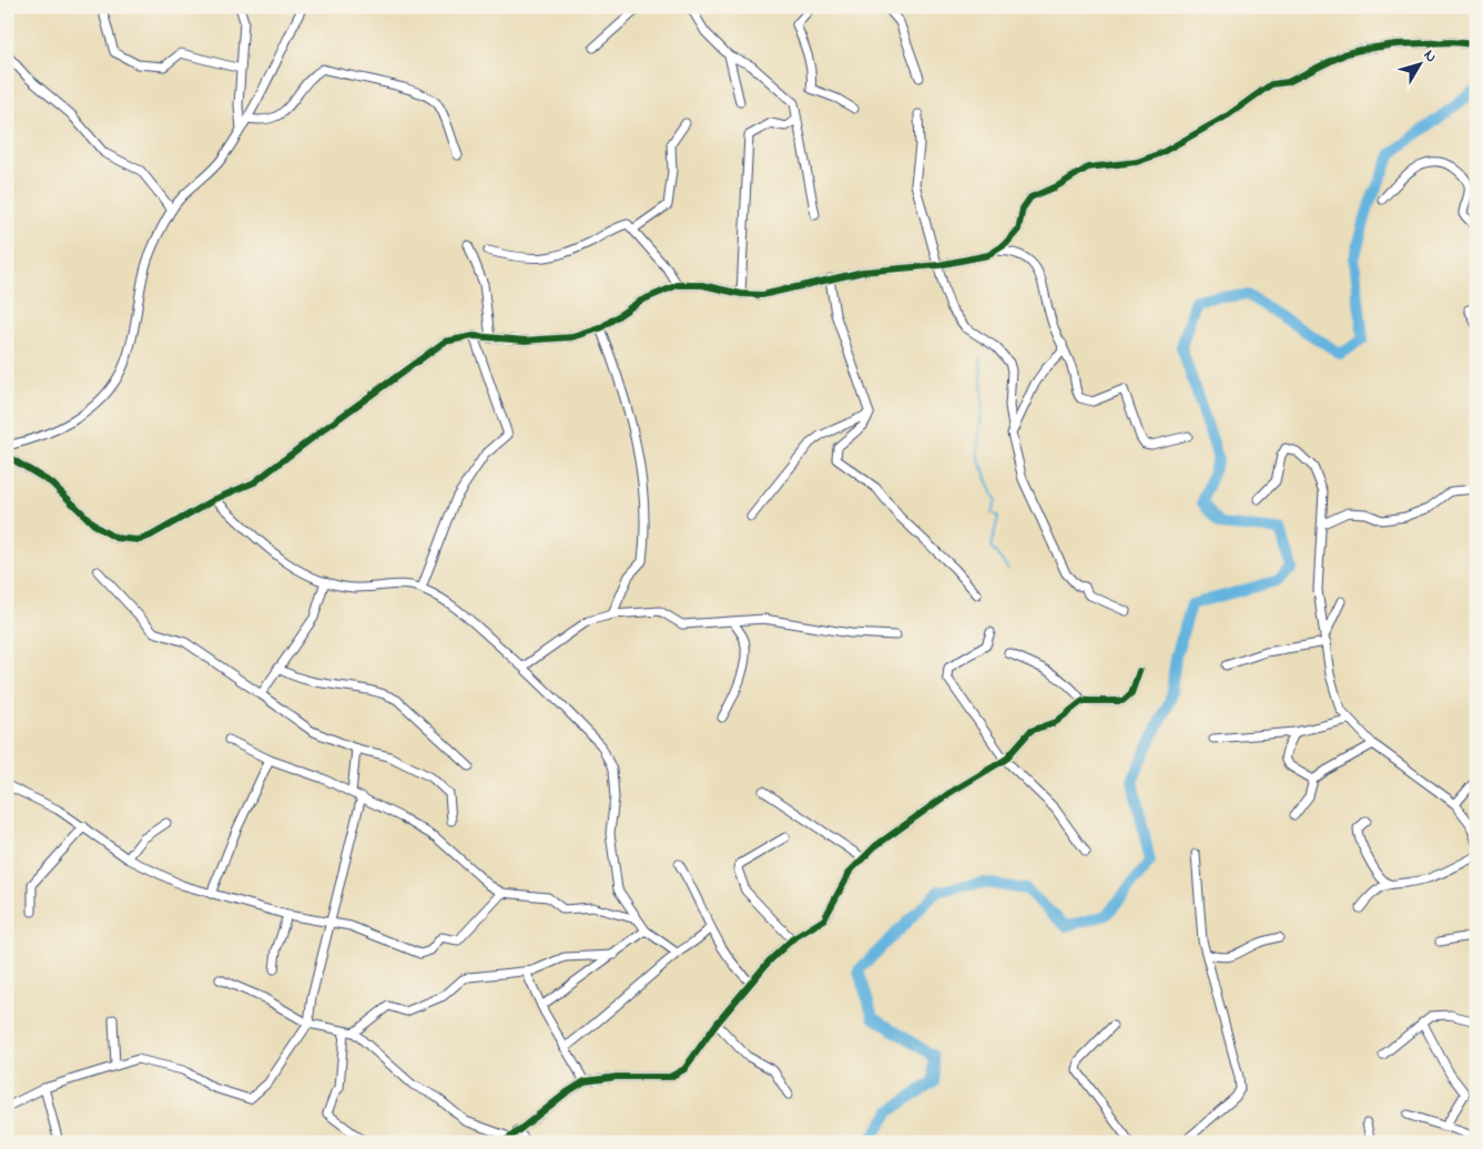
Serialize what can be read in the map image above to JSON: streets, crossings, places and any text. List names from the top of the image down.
{
  "north": "top right"
}
